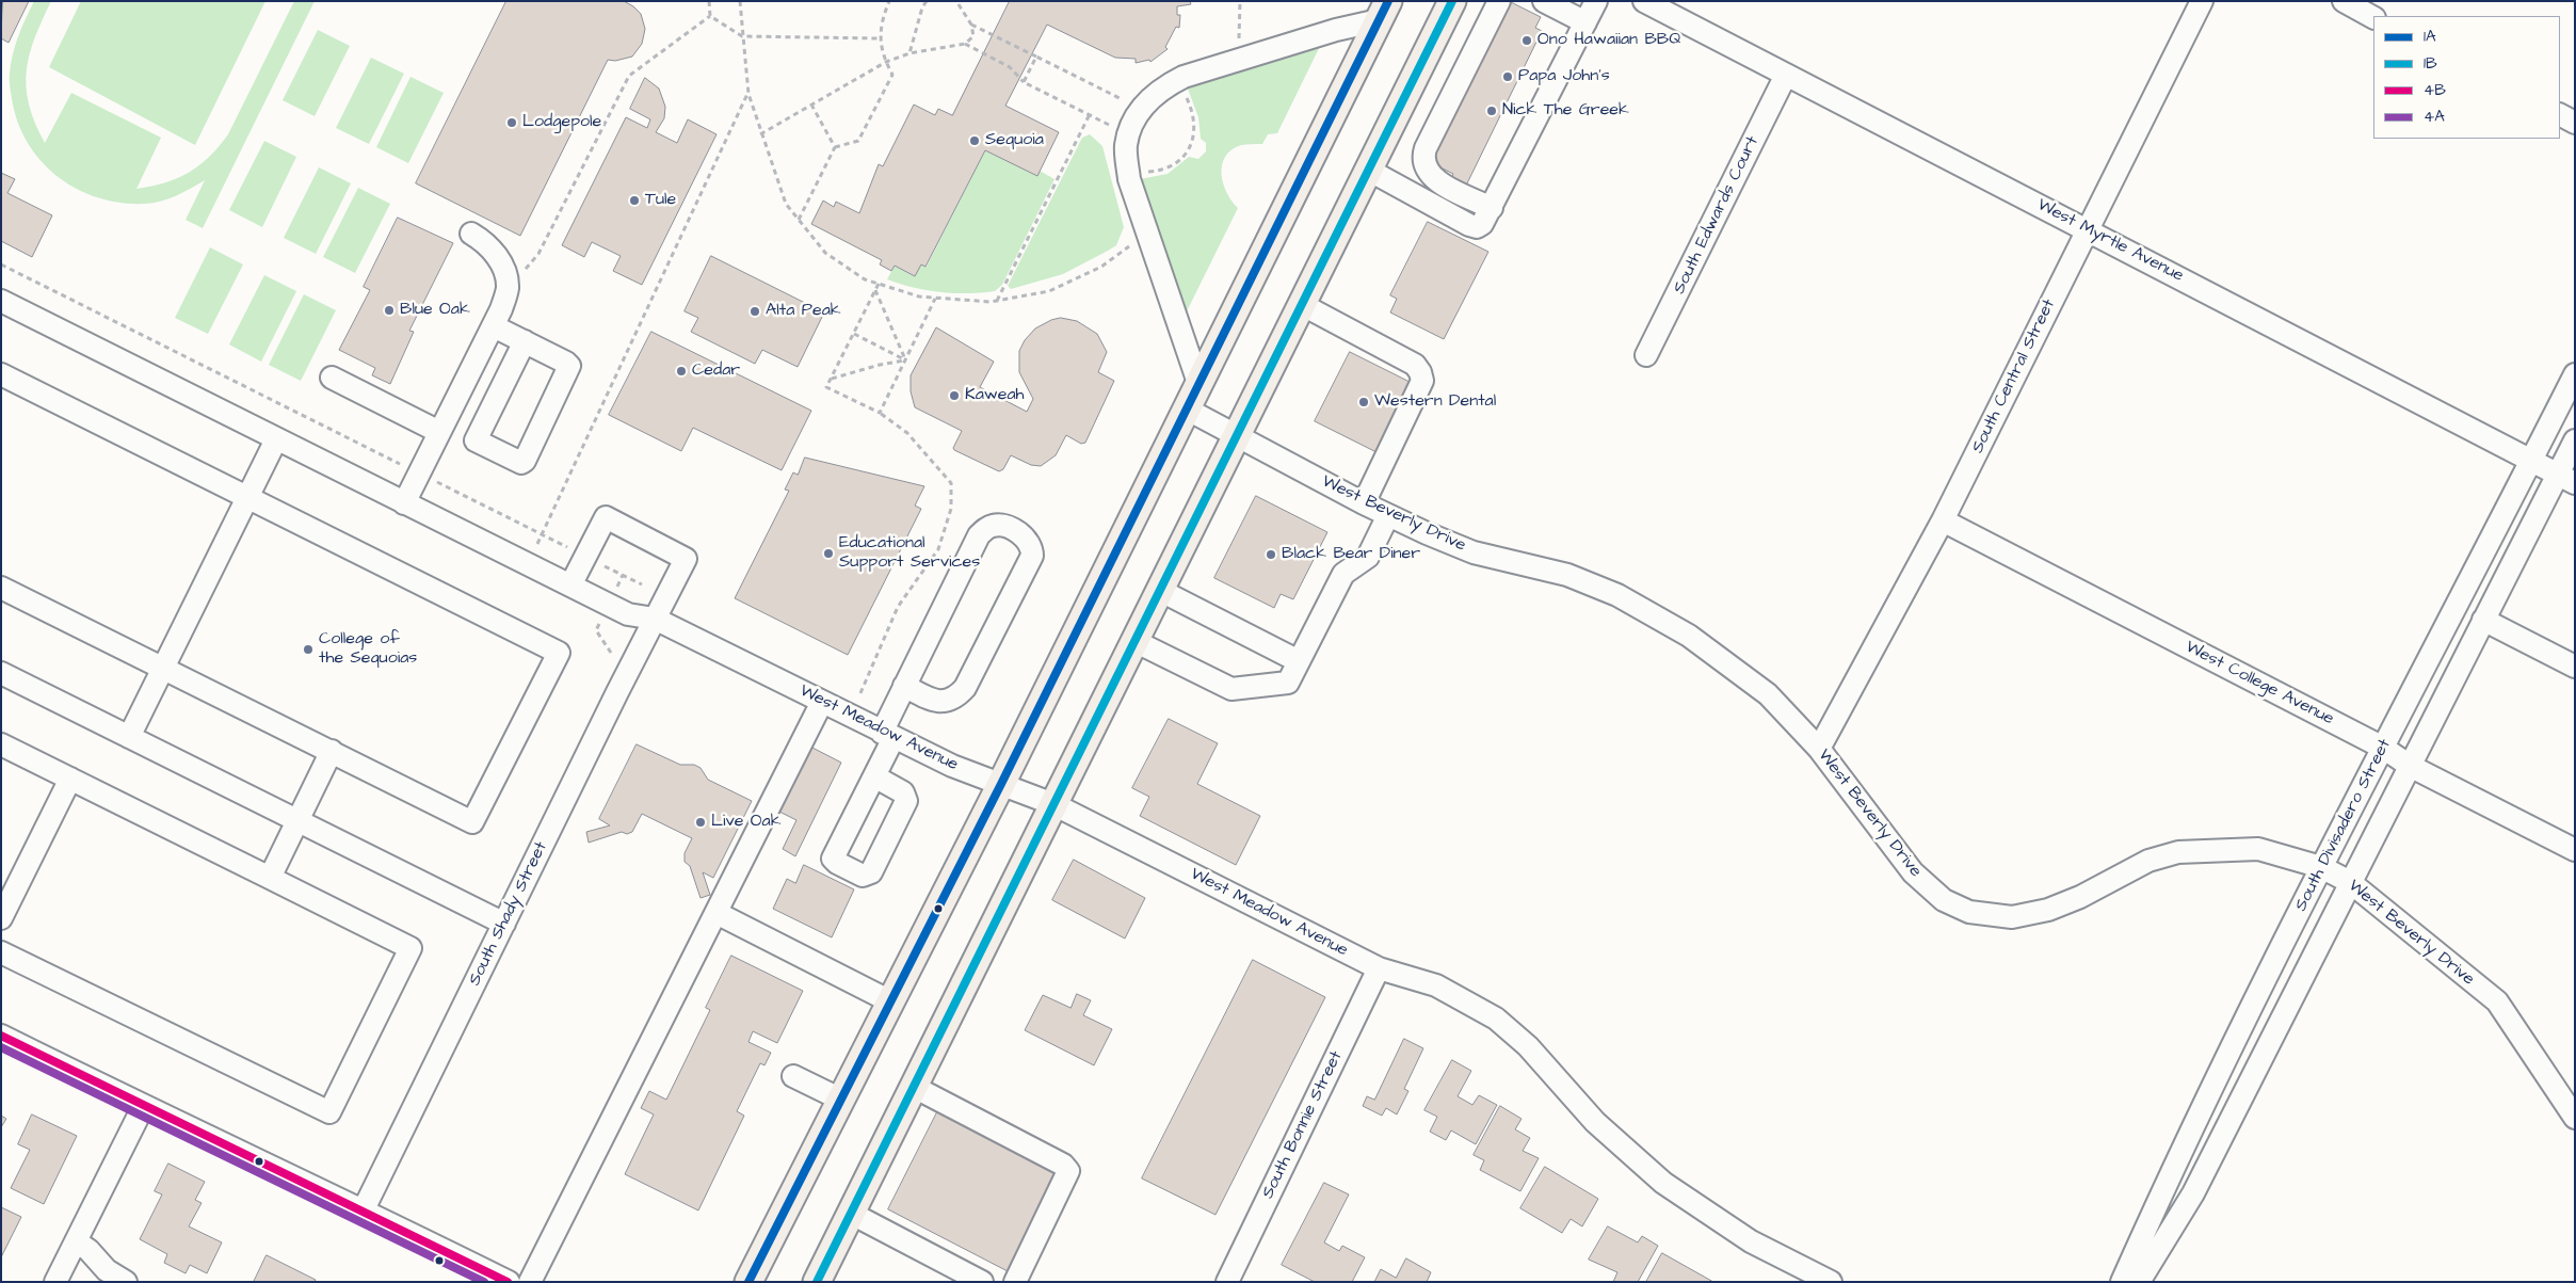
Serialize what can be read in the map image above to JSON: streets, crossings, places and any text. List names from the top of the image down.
{
  "streets": {
    "street": [
      "South Edwards Court",
      "West Myrtle Avenue",
      "South Central Street",
      "West Beverly Drive",
      "West College Avenue",
      "West Meadow Avenue",
      "South Divisadero Street",
      "South Shady Street",
      "South Bonnie Street"
    ]
  },
  "crossings": [
    ["South Edwards Court", "West Myrtle Avenue"],
    ["West Myrtle Avenue", "South Central Street"],
    ["West Myrtle Avenue", "South Divisadero Street"],
    ["South Central Street", "West Beverly Drive"],
    ["South Central Street", "West College Avenue"],
    ["West Beverly Drive", "South Divisadero Street"],
    ["West College Avenue", "South Divisadero Street"],
    ["West Meadow Avenue", "South Shady Street"],
    ["West Meadow Avenue", "South Bonnie Street"]
  ],
  "places": [
    "Ono Hawaiian BBQ",
    "Papa John's",
    "Nick The Greek",
    "Lodgepole",
    "Sequoia",
    "Tule",
    "Blue Oak",
    "Alta Peak",
    "Cedar",
    "Kaweah",
    "Western Dental",
    "Educational Support Services",
    "Black Bear Diner",
    "College of the Sequoias",
    "Live Oak"
  ],
  "lines": [
    "transit line 1A",
    "transit line 1B",
    "transit line 4B",
    "transit line 4A"
  ],
  "legend": [
    "1A",
    "1B",
    "4B",
    "4A"
  ]
}
